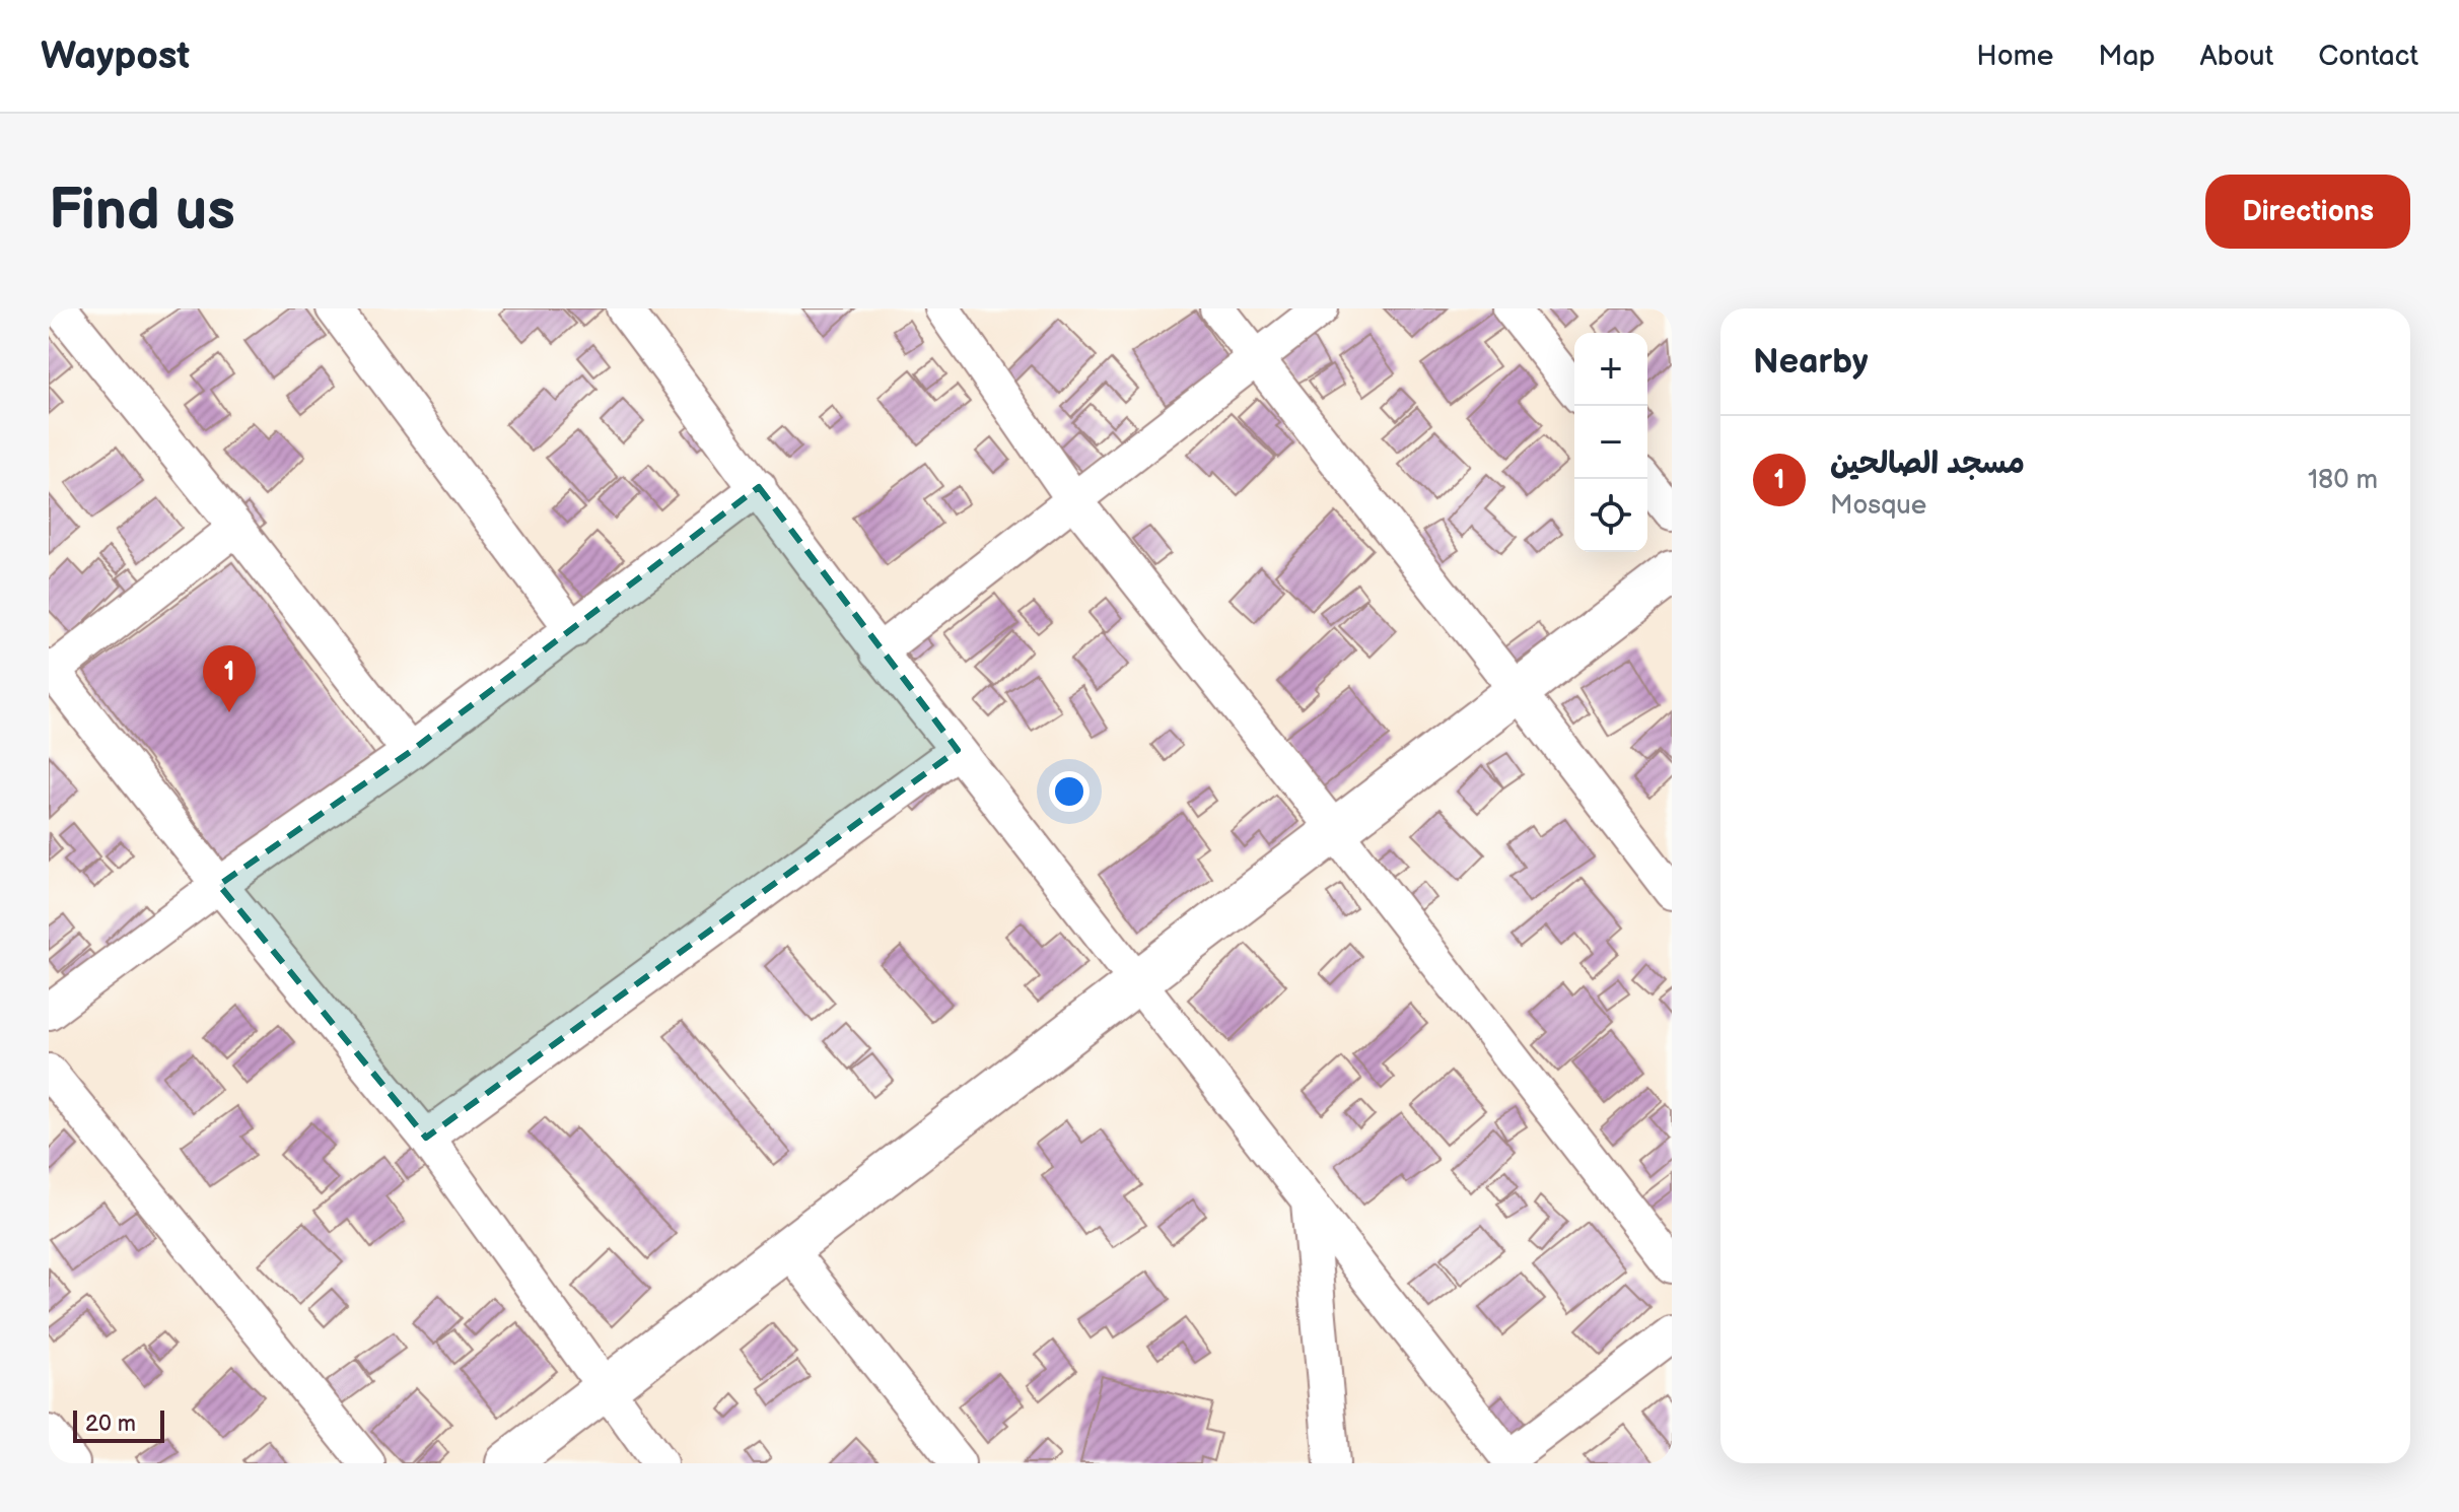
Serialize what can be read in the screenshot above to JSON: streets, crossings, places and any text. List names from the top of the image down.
{
  "scale_bar": "20 m",
  "page": {
    "header": "Waypost",
    "nav": [
      "Home",
      "Map",
      "About",
      "Contact"
    ],
    "buttons": "Directions",
    "title": "Find us",
    "heading": "Nearby",
    "map_buttons": ["+", "−"],
    "list": [
      {
        "mark": "1",
        "name": "مسجد الصالحين",
        "note": "Mosque",
        "value": "180 m"
      }
    ],
    "pins": "1",
    "scale": "20 m"
  }
}
